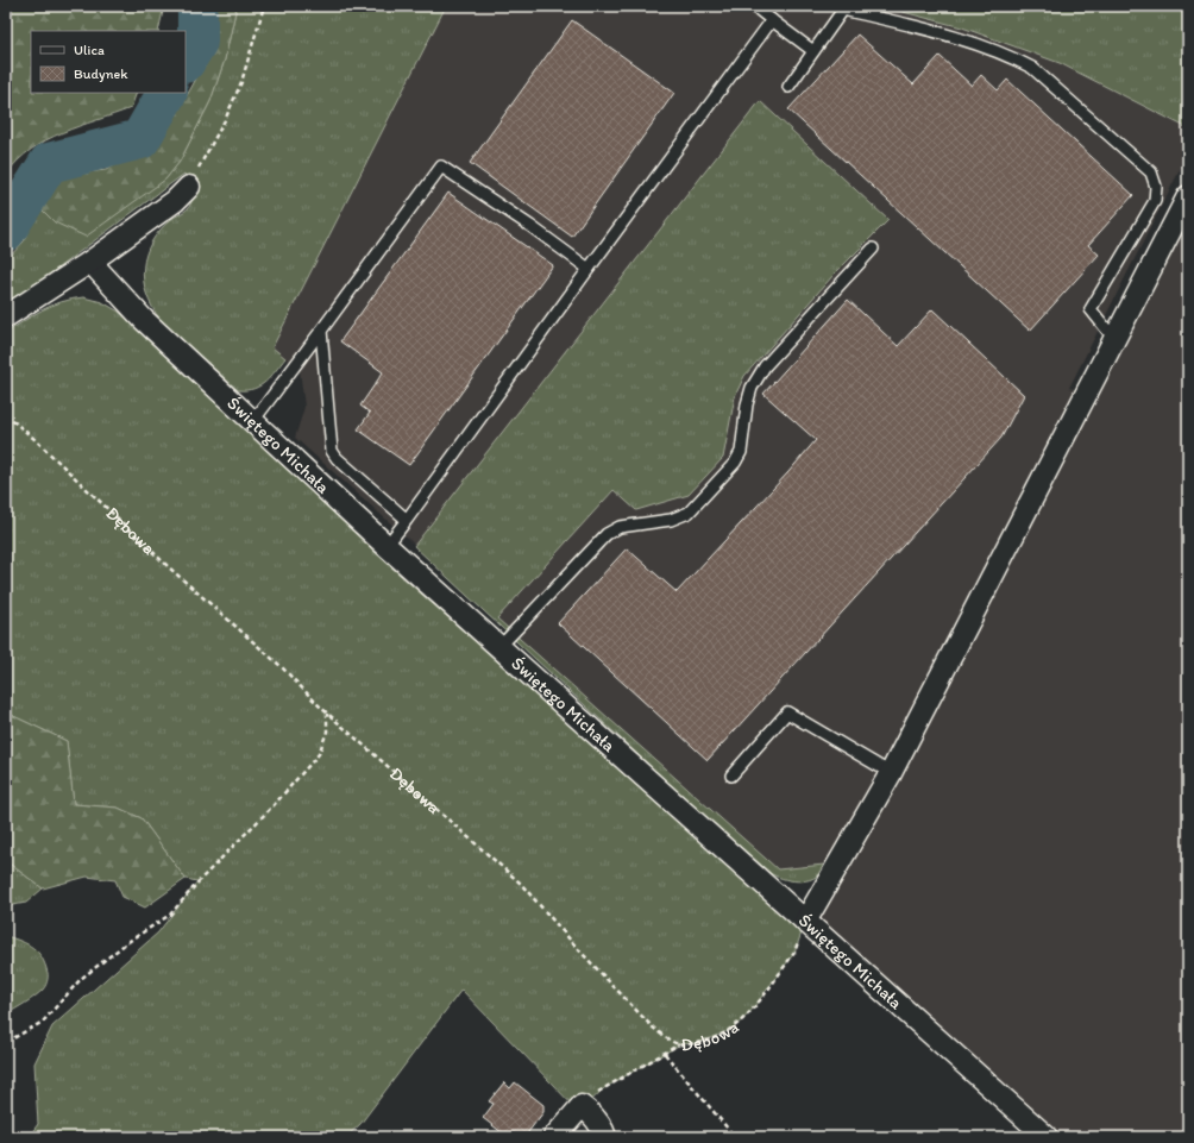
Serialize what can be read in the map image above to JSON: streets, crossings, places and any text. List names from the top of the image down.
{
  "streets": {
    "street": ["Świętego Michała"],
    "path": ["Dębowa"]
  },
  "crossings": [
    ["Świętego Michała", "Dębowa"]
  ],
  "legend": ["Ulica", "Budynek"]
}
